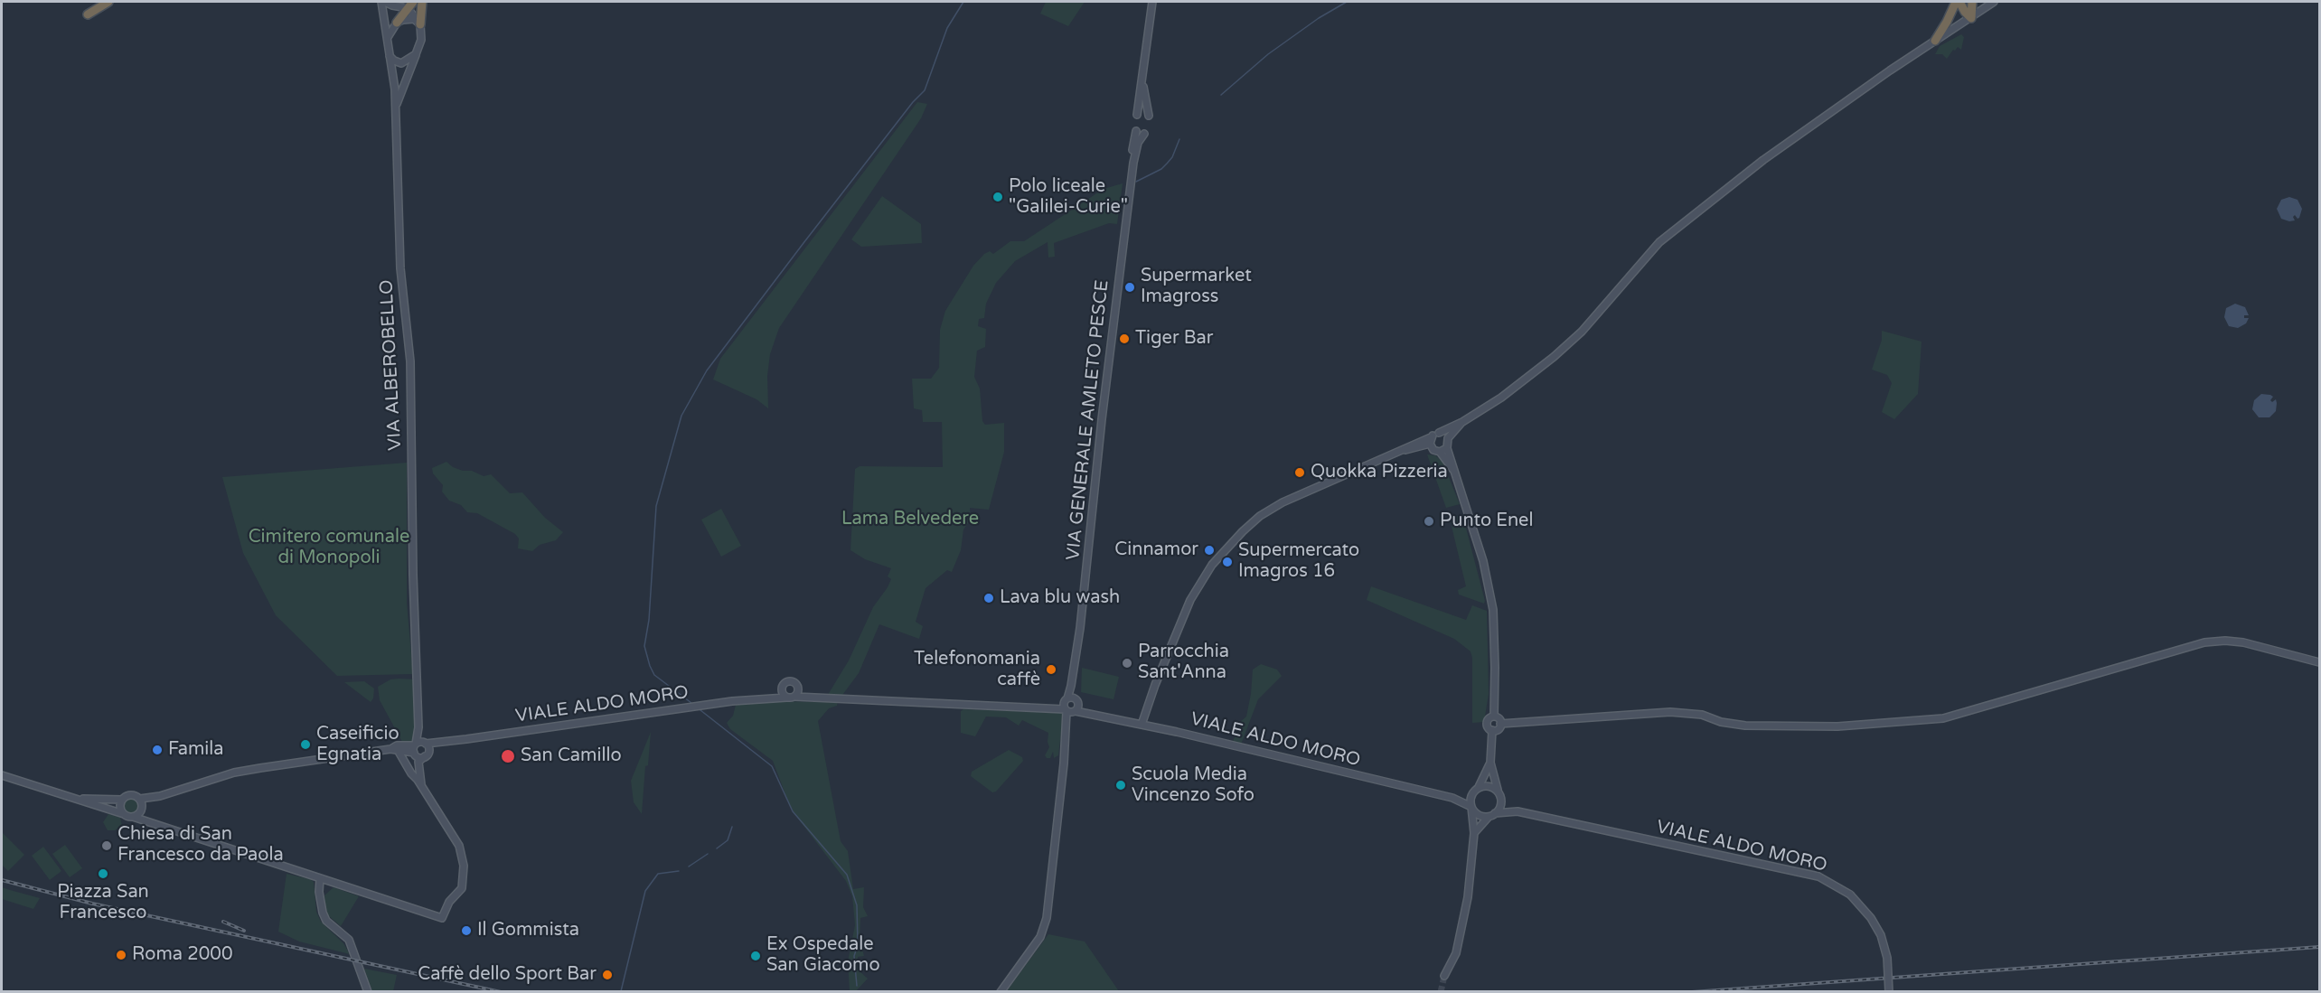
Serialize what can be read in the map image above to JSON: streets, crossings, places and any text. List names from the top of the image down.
{
  "streets": {
    "street": ["VIA ALBEROBELLO", "VIA GENERALE AMLETO PESCE", "VIALE ALDO MORO"]
  },
  "crossings": [
    ["VIA ALBEROBELLO", "VIALE ALDO MORO"],
    ["VIA GENERALE AMLETO PESCE", "VIALE ALDO MORO"]
  ],
  "parks": ["Lama Belvedere", "Cimitero comunale di Monopoli"],
  "places": [
    "Polo liceale \"Galilei-Curie\"",
    "Supermarket Imagross",
    "Tiger Bar",
    "Quokka Pizzeria",
    "Punto Enel",
    "Cinnamor",
    "Supermercato Imagros 16",
    "Lava blu wash",
    "Parrocchia Sant'Anna",
    "Telefonomania caffè",
    "Caseificio Egnatia",
    "Famila",
    "San Camillo",
    "Scuola Media Vincenzo Sofo",
    "Chiesa di San Francesco da Paola",
    "Piazza San Francesco",
    "Il Gommista",
    "Roma 2000",
    "Ex Ospedale San Giacomo",
    "Caffè dello Sport Bar"
  ]
}
